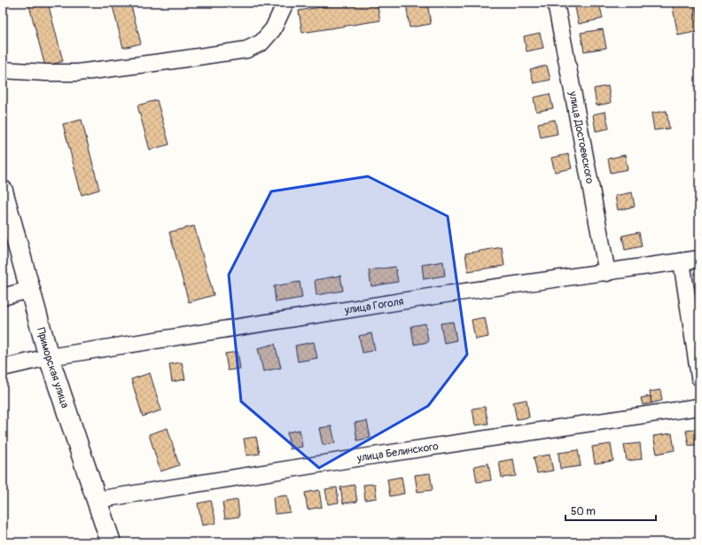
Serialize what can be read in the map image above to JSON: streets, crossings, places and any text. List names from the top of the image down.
{
  "streets": {
    "main road": ["Приморская улица"],
    "lane": ["улица Достоевского", "улица Гоголя", "улица Белинского"]
  },
  "crossings": [
    ["улица Достоевского", "улица Гоголя"],
    ["улица Гоголя", "Приморская улица"],
    ["Приморская улица", "улица Белинского"]
  ],
  "scale_bar": "50 m"
}
